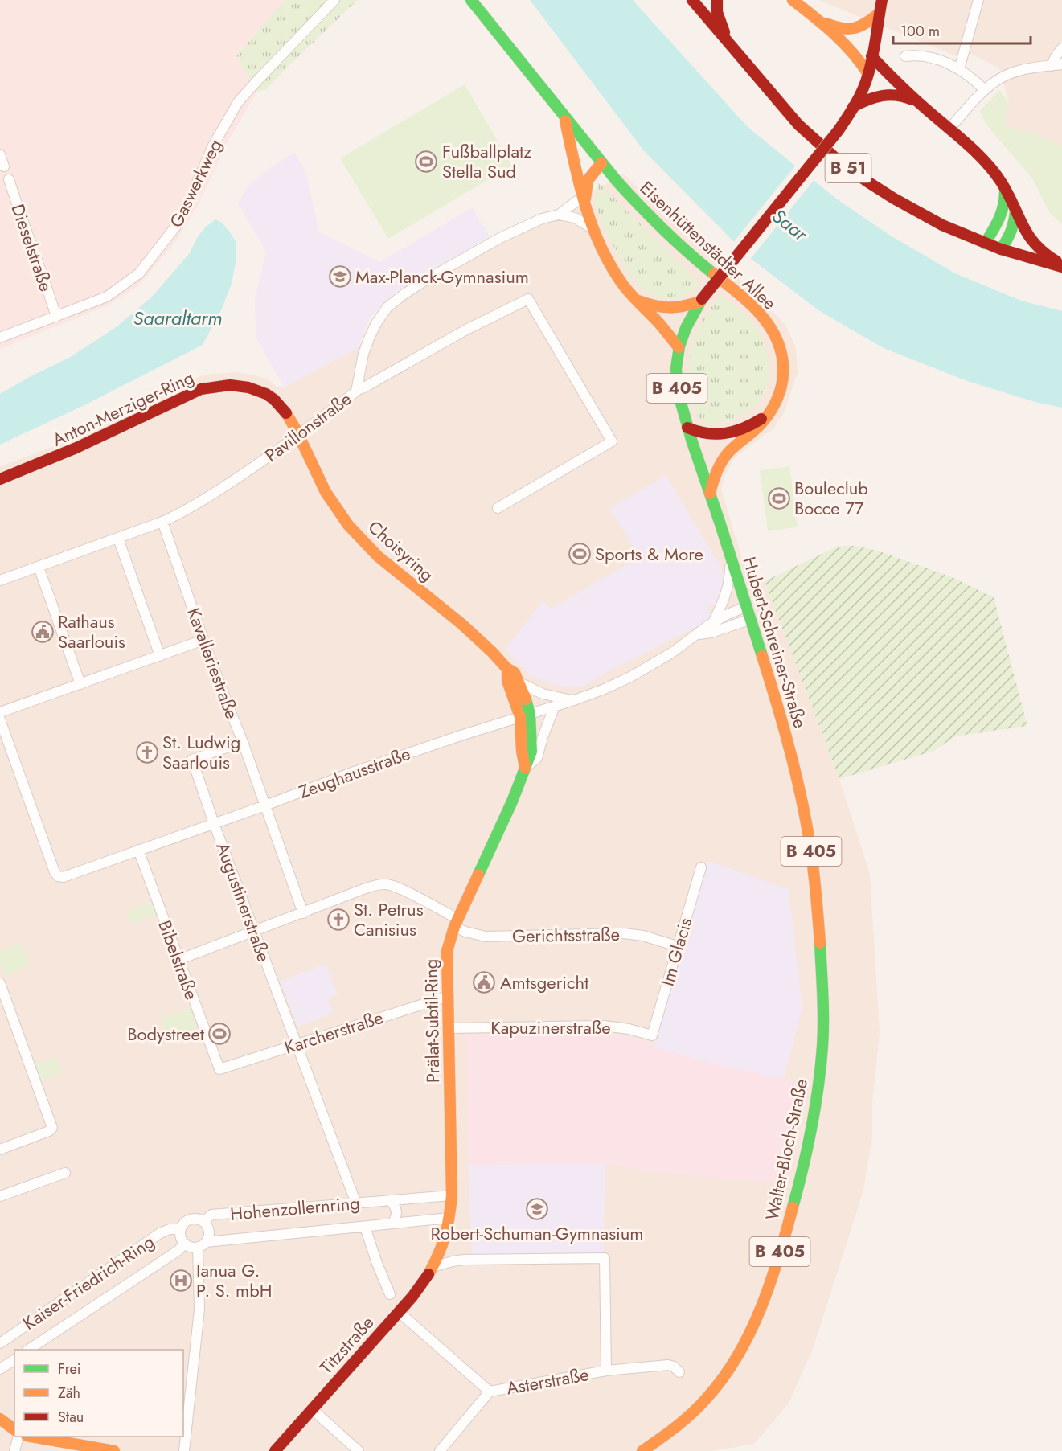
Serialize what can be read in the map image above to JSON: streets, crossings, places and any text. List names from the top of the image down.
{
  "streets": {
    "street": [
      "B 51",
      "Gaswerkweg",
      "Eisenhüttenstädter Allee",
      "Dieselstraße",
      "B 405",
      "Anton-Merziger-Ring",
      "Pavillonstraße",
      "Choisyring",
      "Hubert-Schreiner-Straße",
      "Kavalleriestraße",
      "Zeughausstraße",
      "Augustinerstraße",
      "Gerichtsstraße",
      "Im Glacis",
      "Bibelstraße",
      "Prälat-Subtil-Ring",
      "Kapuzinerstraße",
      "Karcherstraße",
      "Walter-Bloch-Straße",
      "Hohenzollernring",
      "Kaiser-Friedrich-Ring",
      "Titzstraße",
      "Asterstraße"
    ]
  },
  "crossings": [
    ["B 51", "B 405"],
    ["Gaswerkweg", "Dieselstraße"],
    ["Eisenhüttenstädter Allee", "Pavillonstraße"],
    ["Eisenhüttenstädter Allee", "Hubert-Schreiner-Straße"],
    ["B 405", "Hubert-Schreiner-Straße"],
    ["Anton-Merziger-Ring", "Pavillonstraße"],
    ["Anton-Merziger-Ring", "Choisyring"],
    ["Pavillonstraße", "Choisyring"],
    ["Pavillonstraße", "Kavalleriestraße"],
    ["Choisyring", "Zeughausstraße"],
    ["Choisyring", "Prälat-Subtil-Ring"],
    ["Hubert-Schreiner-Straße", "Zeughausstraße"],
    ["Hubert-Schreiner-Straße", "Walter-Bloch-Straße"],
    ["Kavalleriestraße", "Zeughausstraße"],
    ["Kavalleriestraße", "Augustinerstraße"],
    ["Kavalleriestraße", "Gerichtsstraße"],
    ["Zeughausstraße", "Augustinerstraße"],
    ["Zeughausstraße", "Bibelstraße"],
    ["Zeughausstraße", "Prälat-Subtil-Ring"],
    ["Augustinerstraße", "Gerichtsstraße"],
    ["Augustinerstraße", "Karcherstraße"],
    ["Augustinerstraße", "Hohenzollernring"],
    ["Gerichtsstraße", "Im Glacis"],
    ["Gerichtsstraße", "Bibelstraße"],
    ["Gerichtsstraße", "Prälat-Subtil-Ring"],
    ["Im Glacis", "Kapuzinerstraße"],
    ["Bibelstraße", "Karcherstraße"],
    ["Prälat-Subtil-Ring", "Kapuzinerstraße"],
    ["Prälat-Subtil-Ring", "Karcherstraße"],
    ["Prälat-Subtil-Ring", "Hohenzollernring"],
    ["Prälat-Subtil-Ring", "Titzstraße"],
    ["Hohenzollernring", "Kaiser-Friedrich-Ring"]
  ],
  "water": ["Saar", "Saaraltarm"],
  "places": {
    "sports": [
      "Fußballplatz Stella Sud",
      "Bouleclub Bocce 77",
      "Sports & More",
      "Bodystreet"
    ],
    "school or university": ["Max-Planck-Gymnasium", "Robert-Schuman-Gymnasium"],
    "public building": ["Rathaus Saarlouis", "Amtsgericht"],
    "church": ["St. Ludwig Saarlouis", "St. Petrus Canisius"],
    "hospital": ["Ianua G. P. S. mbH"]
  },
  "legend": ["Frei", "Zäh", "Stau"],
  "scale_bar": "100 m"
}
